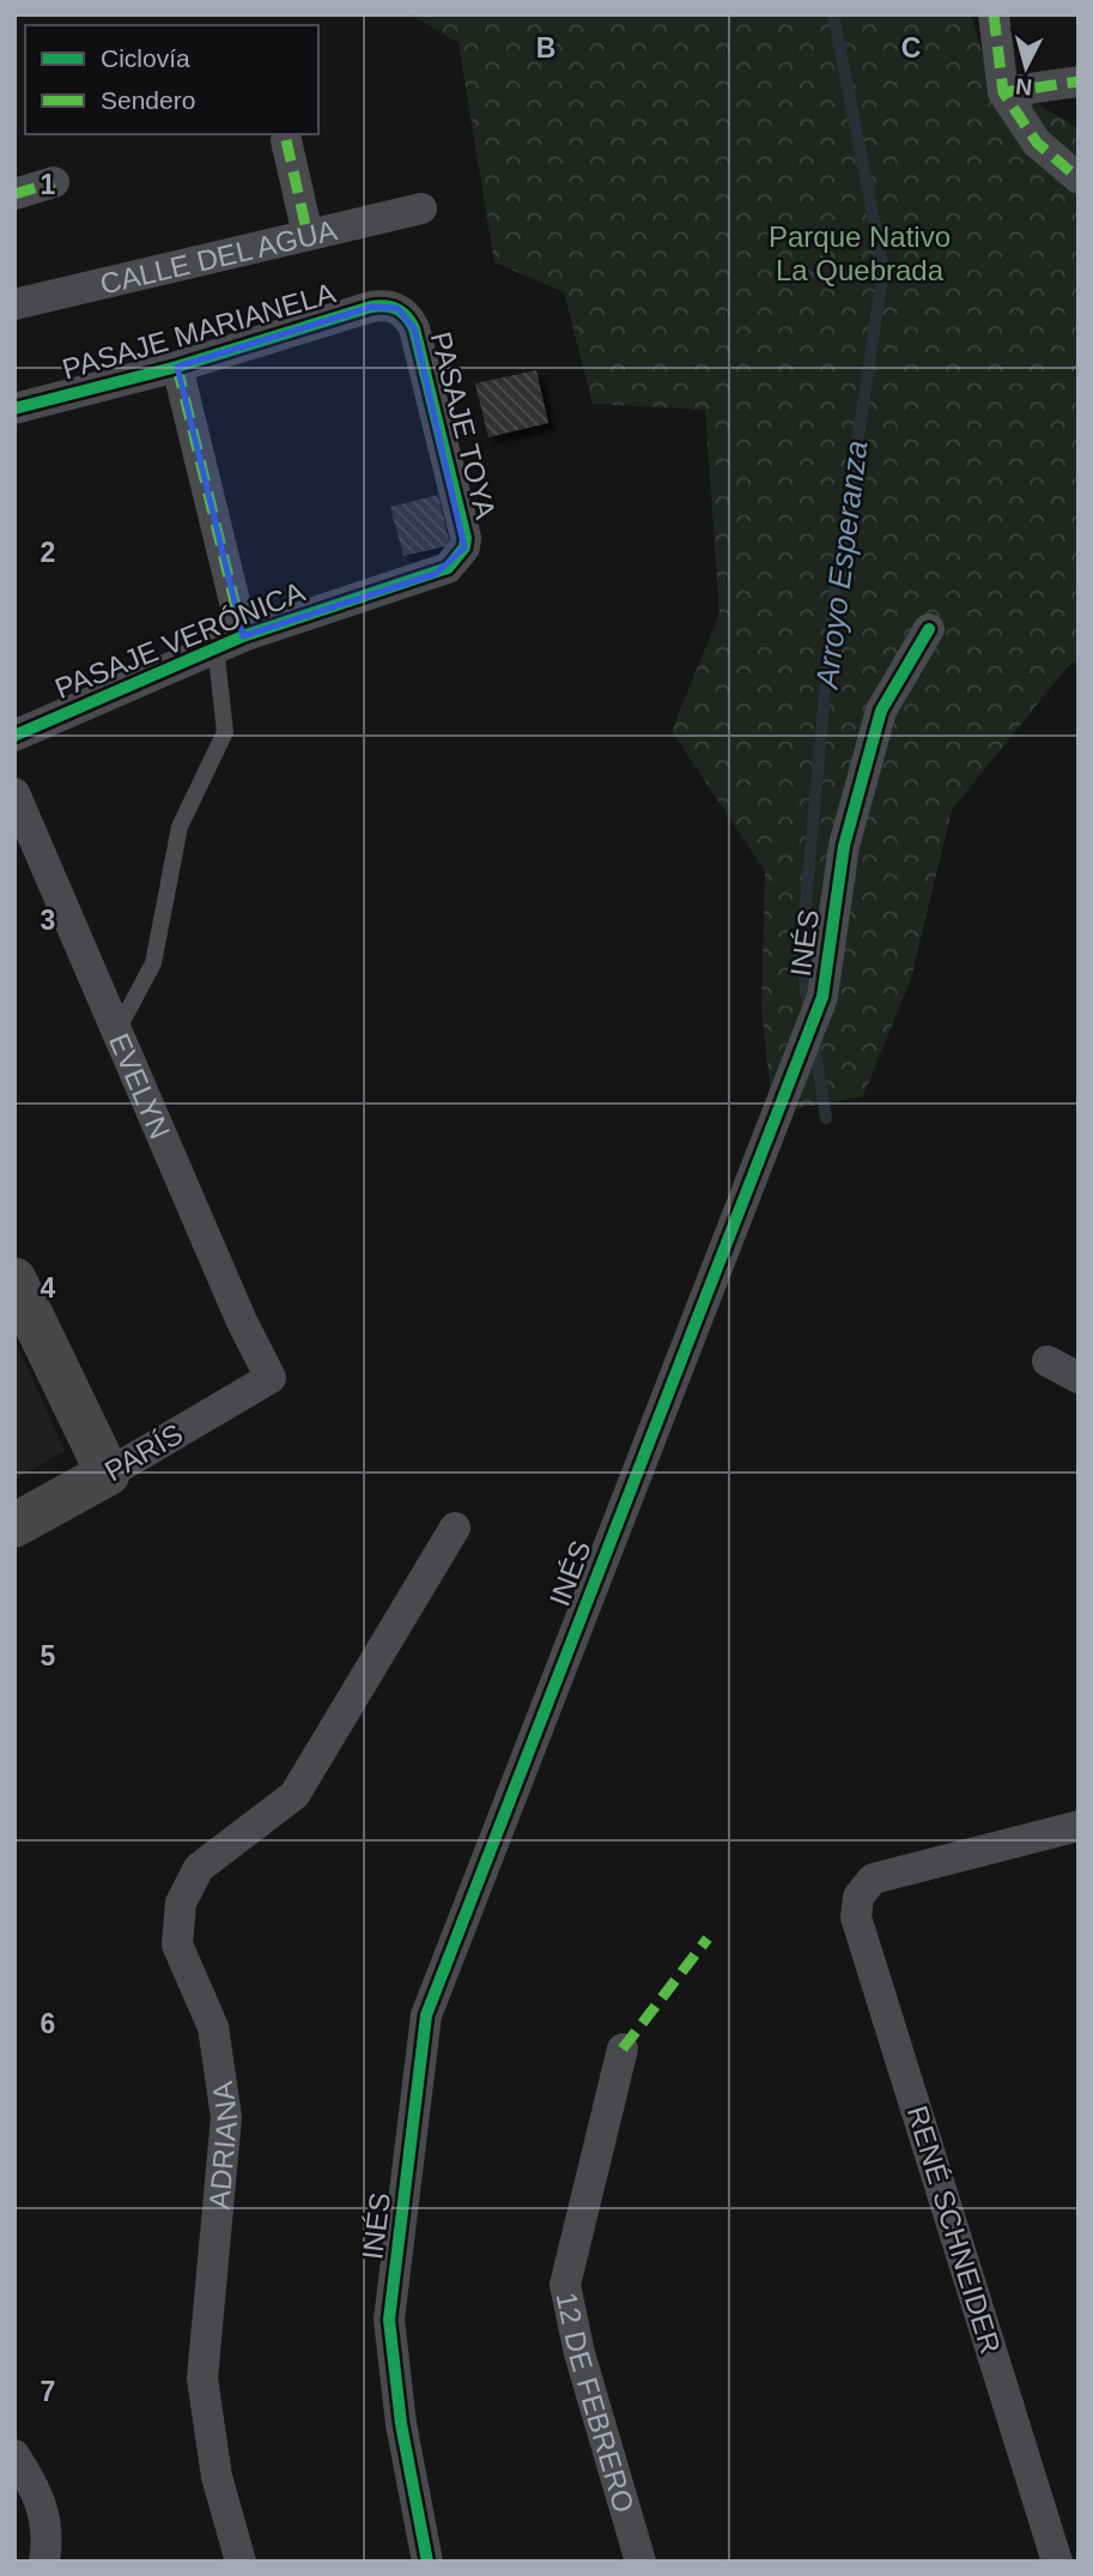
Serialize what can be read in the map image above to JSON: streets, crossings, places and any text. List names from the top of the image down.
{
  "streets": {
    "street": [
      "CALLE DEL AGUA",
      "PASAJE MARIANELA",
      "PASAJE TOYA",
      "PASAJE VERÓNICA",
      "INÉS",
      "EVELYN",
      "PARÍS",
      "ADRIANA",
      "RENÉ SCHNEIDER",
      "12 DE FEBRERO"
    ]
  },
  "crossings": [
    ["PASAJE MARIANELA", "PASAJE TOYA"],
    ["PASAJE TOYA", "PASAJE VERÓNICA"],
    ["EVELYN", "PARÍS"]
  ],
  "water": ["Arroyo Esperanza"],
  "parks": ["Parque Nativo La Quebrada"],
  "legend": ["Ciclovía", "Sendero"],
  "north": "bottom",
  "grid": {
    "columns": ["B", "C"],
    "rows": [
      "1",
      "2",
      "3",
      "4",
      "5",
      "6",
      "7"
    ]
  }
}
